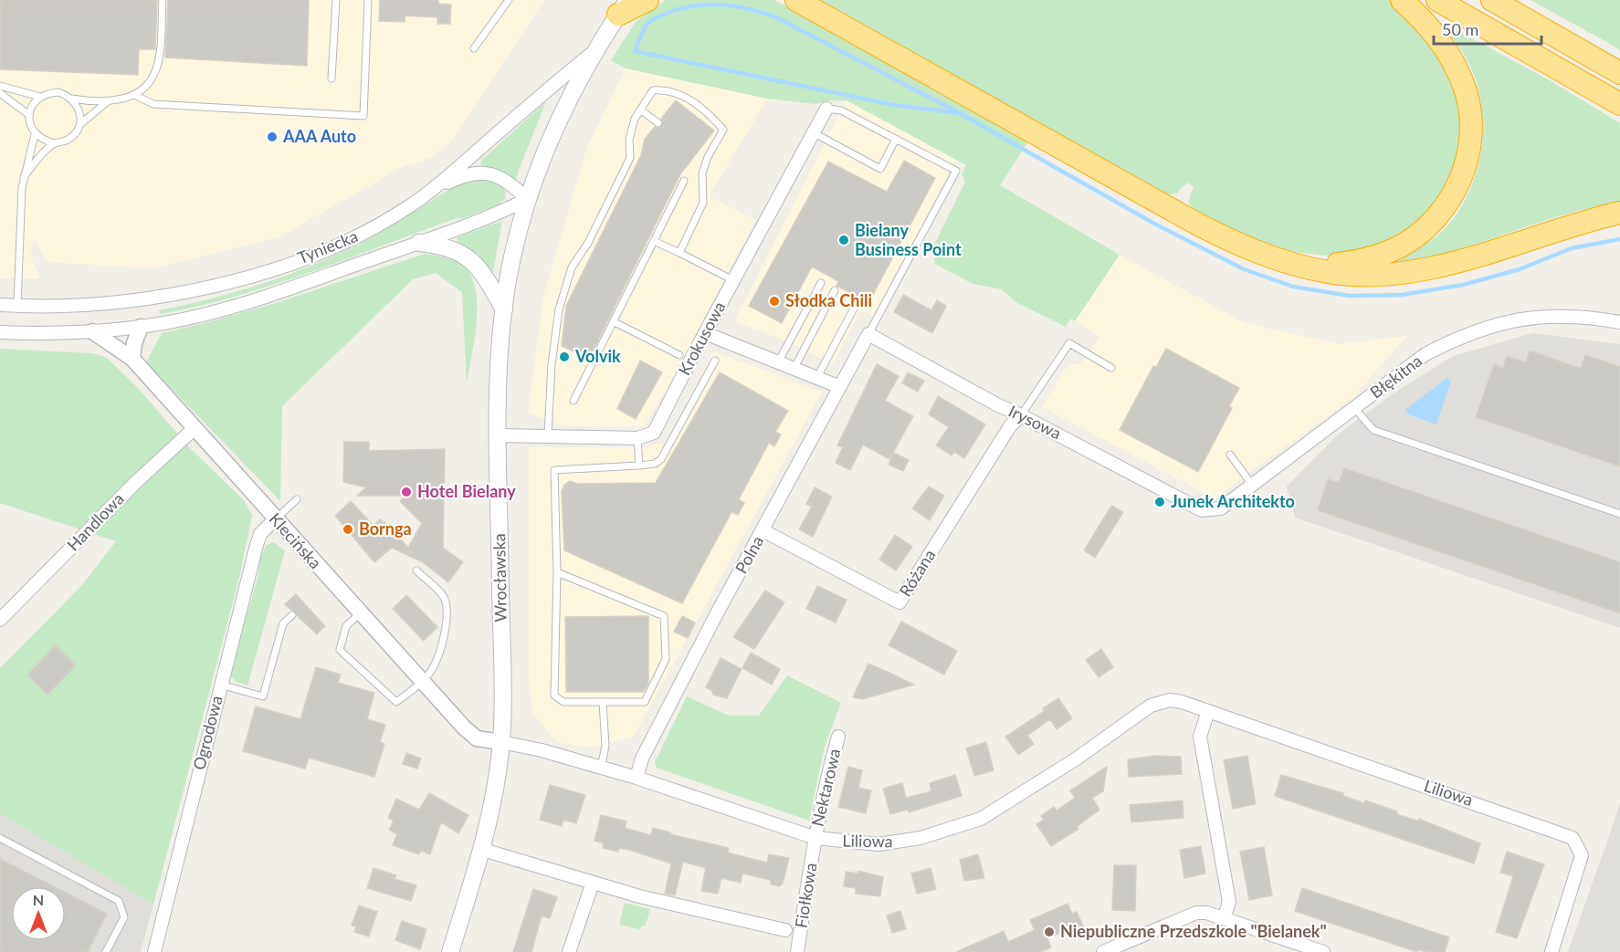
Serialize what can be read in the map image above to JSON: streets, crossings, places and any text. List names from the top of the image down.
{
  "streets": {
    "main road": ["Wrocławska"],
    "street": [
      "Tyniecka",
      "Krokusowa",
      "Błękitna",
      "Irysowa",
      "Handlowa",
      "Klecińska",
      "Polna",
      "Różana",
      "Ogrodowa",
      "Nektarowa",
      "Liliowa",
      "Fiołkowa"
    ]
  },
  "crossings": [
    ["Tyniecka", "Klecińska"],
    ["Tyniecka", "Wrocławska"],
    ["Błękitna", "Irysowa"],
    ["Irysowa", "Polna"],
    ["Irysowa", "Różana"],
    ["Handlowa", "Klecińska"],
    ["Klecińska", "Wrocławska"],
    ["Klecińska", "Ogrodowa"],
    ["Klecińska", "Liliowa"],
    ["Polna", "Różana"],
    ["Polna", "Liliowa"],
    ["Wrocławska", "Liliowa"],
    ["Nektarowa", "Liliowa"],
    ["Nektarowa", "Fiołkowa"],
    ["Liliowa", "Fiołkowa"]
  ],
  "places": [
    "AAA Auto",
    "Bielany Business Point",
    "Słodka Chili",
    "Volvik",
    "Hotel Bielany",
    "Junek Architekto",
    "Bornga",
    "Niepubliczne Przedszkole \"Bielanek\""
  ],
  "scale_bar": "50 m",
  "north": "top"
}
